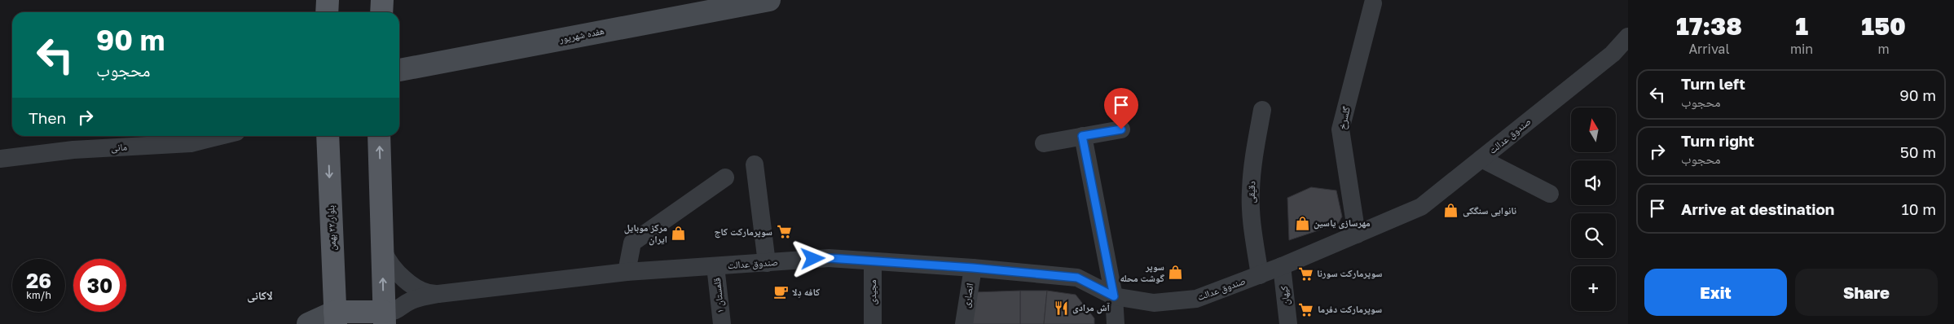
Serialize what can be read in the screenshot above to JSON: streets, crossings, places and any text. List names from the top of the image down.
{
  "streets": {
    "main road": ["هفده شهریور", "بلوار ۲۲ بهمن"],
    "street": [
      "گلسرخ",
      "صندوق عدالت",
      "مانی",
      "دقیقی",
      "مجیدی",
      "قلمستان ۱",
      "انصاری",
      "کیهان"
    ]
  },
  "crossings": [
    ["گلسرخ", "صندوق عدالت"],
    ["صندوق عدالت", "دقیقی"],
    ["صندوق عدالت", "مجیدی"],
    ["صندوق عدالت", "قلمستان ۱"],
    ["صندوق عدالت", "انصاری"],
    ["صندوق عدالت", "کیهان"]
  ],
  "districts": ["لاکانی"],
  "places": {
    "shop": [
      "نانوایی سنگکی",
      "مهرسازی یاسین",
      "مرکز موبایل ایران",
      "سوپر گوشت محله"
    ],
    "supermarket": ["سوپرمارکت کاج", "سوپرمارکت سورنا", "سوپرمارکت دفرما"],
    "cafe": ["کافه دِلا"],
    "restaurant": ["آش مرادی"]
  },
  "north": "top",
  "page": {
    "eta": [
      "17:38",
      "Arrival",
      "1",
      "min",
      "150",
      "m"
    ],
    "turn": ["90 m", "محجوب"],
    "list": [
      {
        "name": "Turn left",
        "note": "محجوب",
        "value": "90 m"
      },
      {
        "name": "Turn right",
        "note": "محجوب",
        "value": "50 m"
      },
      {
        "name": "Arrive at destination",
        "value": "10 m"
      }
    ],
    "then": "Then",
    "map_buttons": "+",
    "speed": "26 km/h",
    "limit": "30",
    "buttons": ["Exit", "Share"]
  }
}
